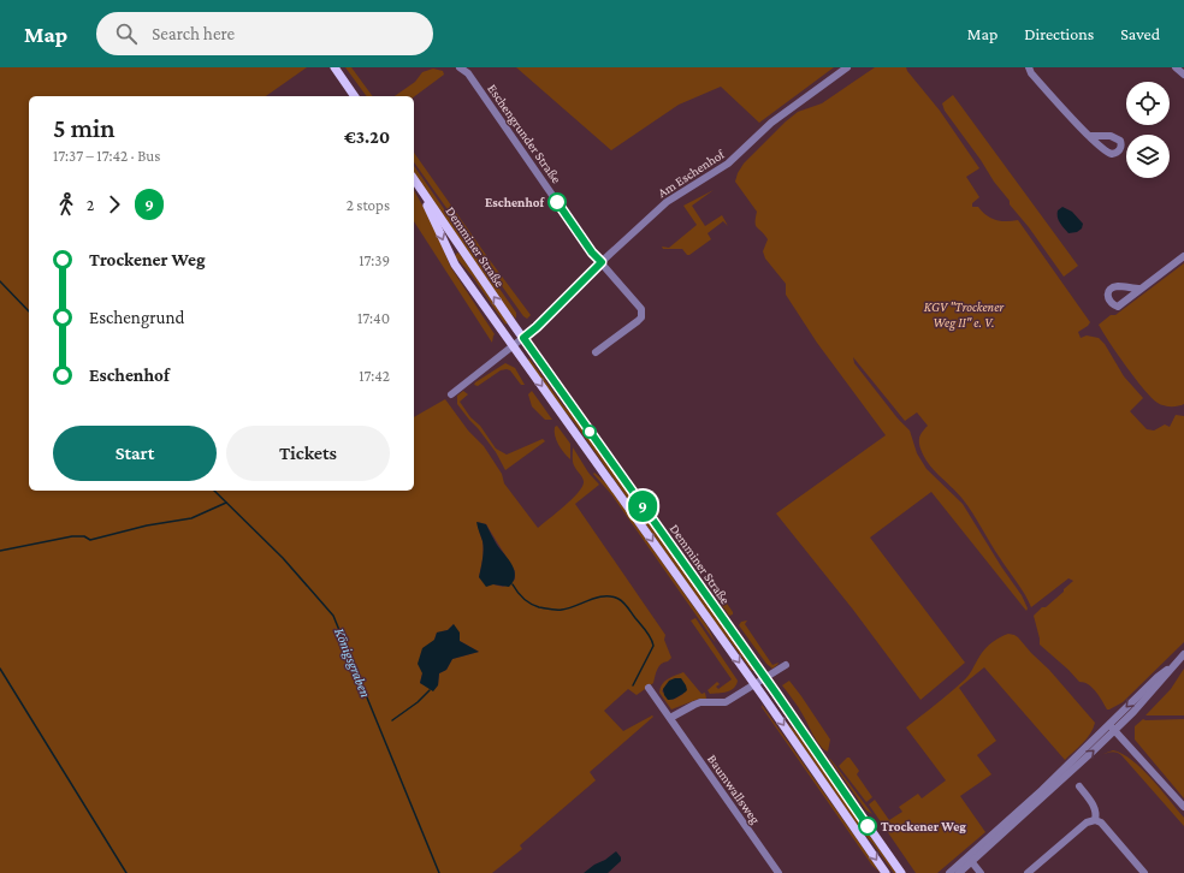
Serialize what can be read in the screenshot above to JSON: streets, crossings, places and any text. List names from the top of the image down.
{
  "streets": {
    "main road": ["Demminer Straße"],
    "street": ["Eschengrunder Straße", "Am Eschenhof", "Baumwallsweg"]
  },
  "crossings": [
    ["Eschengrunder Straße", "Am Eschenhof"],
    ["Am Eschenhof", "Demminer Straße"]
  ],
  "water": ["Königsgraben"],
  "parks": ["KGV \"Trockener Weg II\" e. V."],
  "places": ["Eschenhof", "Trockener Weg"],
  "lines": ["bus line 9"],
  "page": {
    "header": "Map",
    "search": "Search here",
    "nav": ["Map", "Directions", "Saved"],
    "on_map": "9",
    "heading": ["5 min", "17:37 – 17:42 · Bus", "€3.20"],
    "legs": ["2", "9", "2 stops"],
    "list": [
      {
        "name": "Trockener Weg",
        "value": "17:39"
      },
      {
        "name": "Eschengrund",
        "value": "17:40"
      },
      {
        "name": "Eschenhof",
        "value": "17:42"
      }
    ],
    "buttons": ["Start", "Tickets"]
  }
}
